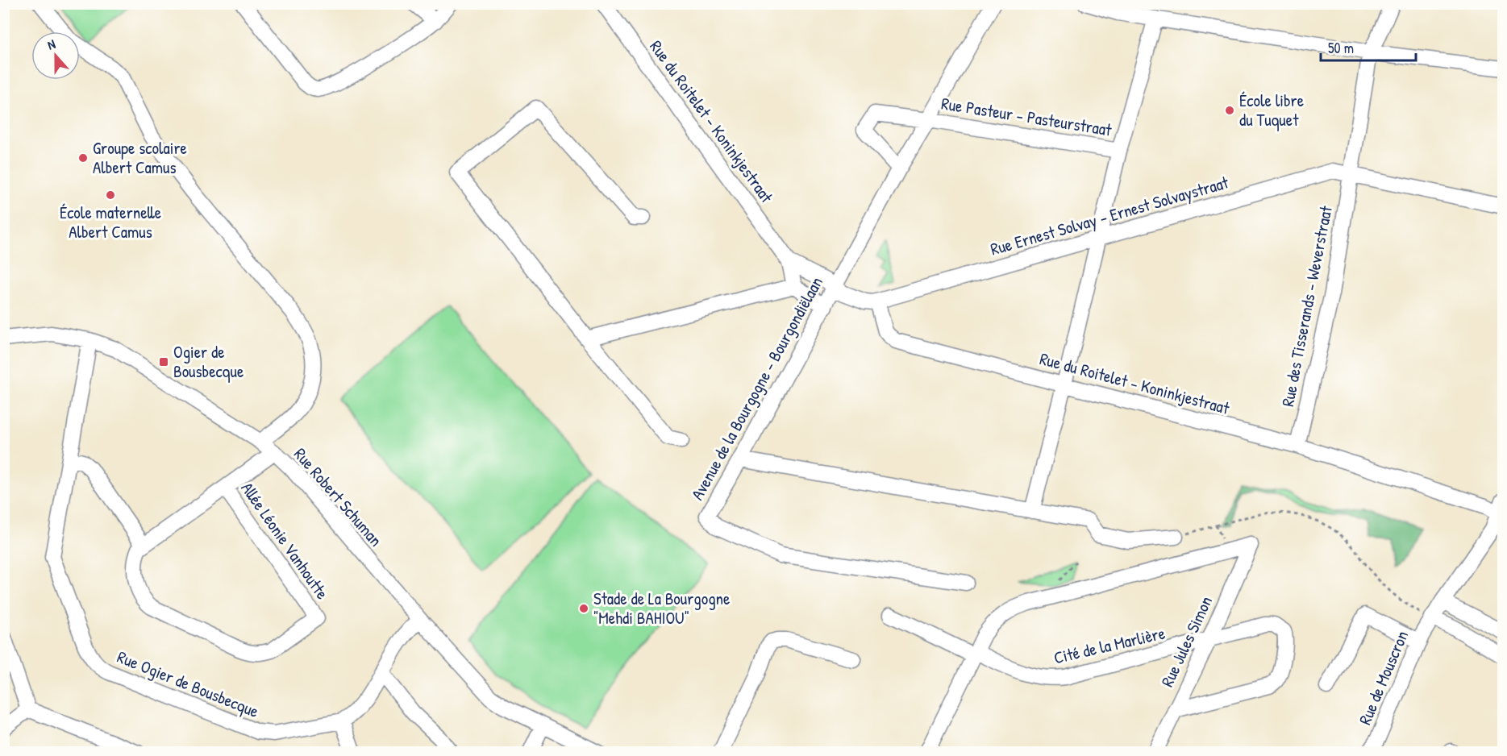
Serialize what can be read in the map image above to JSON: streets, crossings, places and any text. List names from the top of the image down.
{
  "streets": {
    "street": [
      "Rue Pasteur - Pasteurstraat",
      "Rue du Roitelet - Koninkjestraat",
      "Rue Ernest Solvay - Ernest Solvaystraat",
      "Rue des Tisserands - Weverstraat",
      "Avenue de la Bourgogne - Bourgondiëlaan",
      "Rue Robert Schuman",
      "Allée Léonie Vanhoutte",
      "Rue Jules Simon",
      "Cité de la Marlière",
      "Rue de Mouscron",
      "Rue Ogier de Bousbecque"
    ]
  },
  "crossings": [
    ["Rue Pasteur - Pasteurstraat", "Avenue de la Bourgogne - Bourgondiëlaan"],
    ["Rue du Roitelet - Koninkjestraat", "Rue Ernest Solvay - Ernest Solvaystraat"],
    ["Rue du Roitelet - Koninkjestraat", "Rue des Tisserands - Weverstraat"],
    ["Rue du Roitelet - Koninkjestraat", "Avenue de la Bourgogne - Bourgondiëlaan"],
    ["Rue du Roitelet - Koninkjestraat", "Rue de Mouscron"],
    ["Rue Ernest Solvay - Ernest Solvaystraat", "Rue des Tisserands - Weverstraat"],
    ["Rue Robert Schuman", "Allée Léonie Vanhoutte"],
    ["Rue Robert Schuman", "Rue Ogier de Bousbecque"],
    ["Rue Jules Simon", "Cité de la Marlière"]
  ],
  "places": {
    "other": [
      "École libre du Tuquet",
      "Groupe scolaire Albert Camus",
      "École maternelle Albert Camus",
      "Stade de La Bourgogne \"Mehdi BAHIOU\""
    ],
    "transit": ["Ogier de Bousbecque"]
  },
  "scale_bar": "50 m",
  "north": "top"
}
